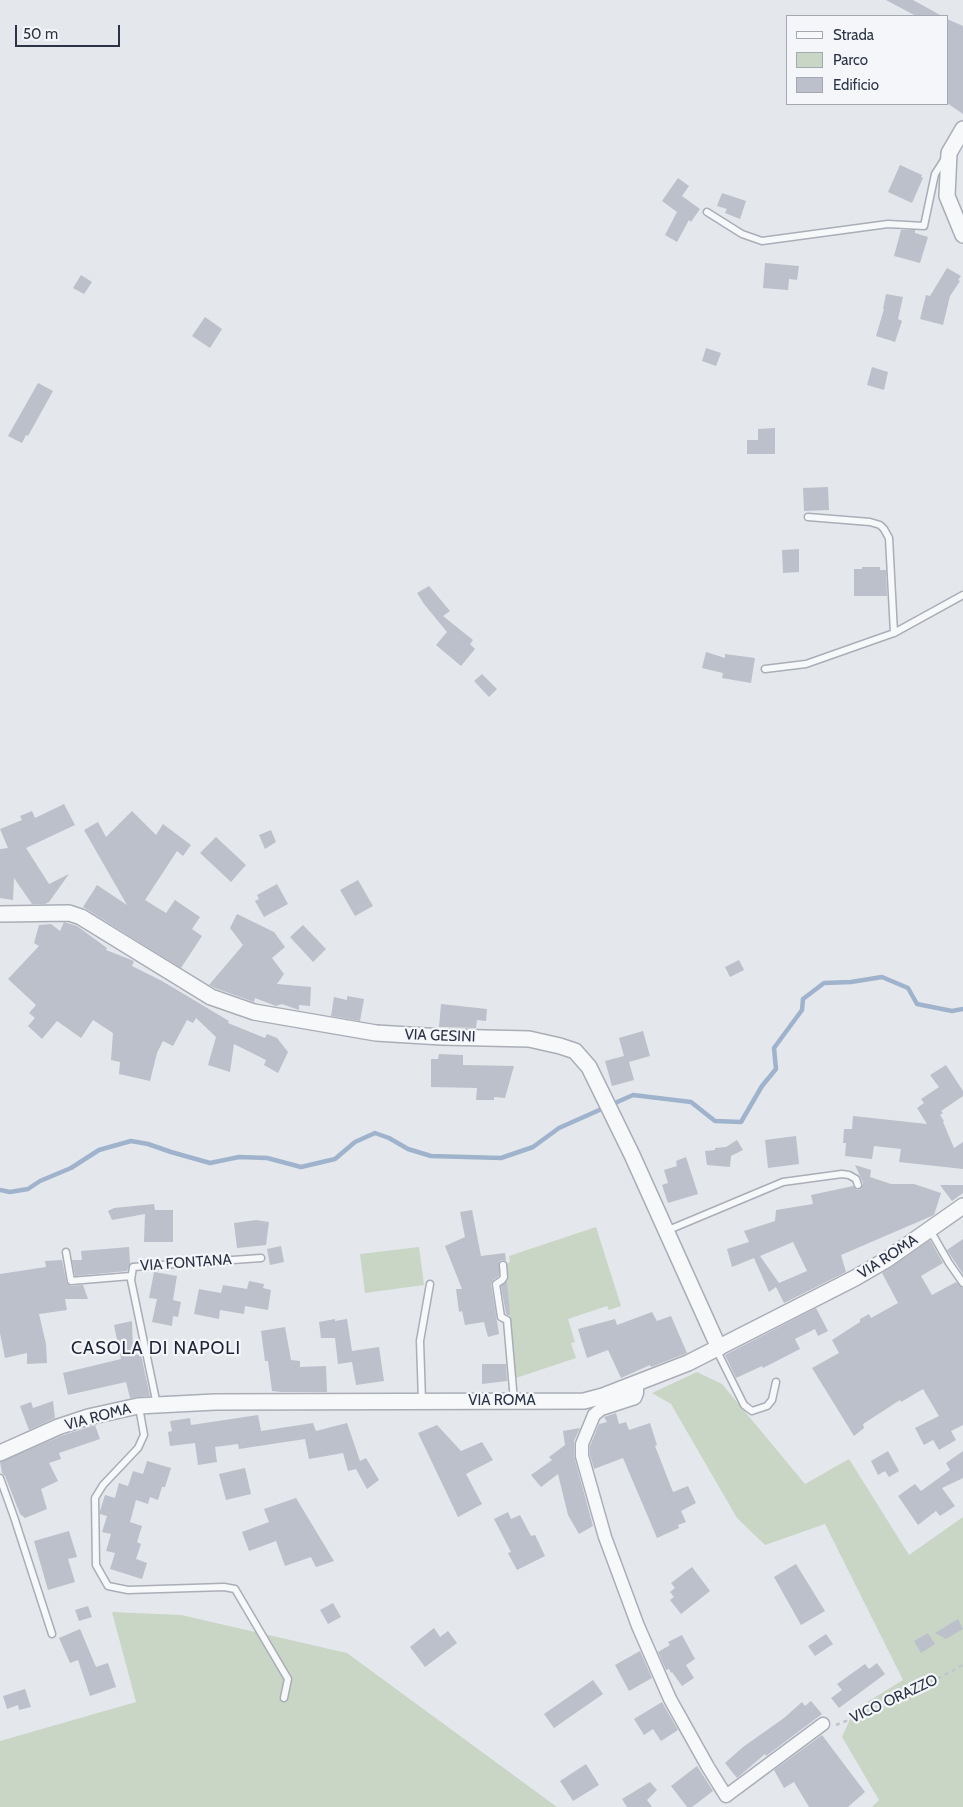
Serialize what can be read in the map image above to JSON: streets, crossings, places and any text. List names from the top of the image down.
{
  "streets": {
    "street": ["VIA GESINI", "VIA ROMA"],
    "lane": ["VIA FONTANA"],
    "path": ["VICO ORAZZO"]
  },
  "crossings": [
    ["VIA GESINI", "VIA ROMA"],
    ["VIA ROMA", "VIA FONTANA"]
  ],
  "districts": ["CASOLA DI NAPOLI"],
  "legend": ["Strada", "Parco", "Edificio"],
  "scale_bar": "50 m"
}
